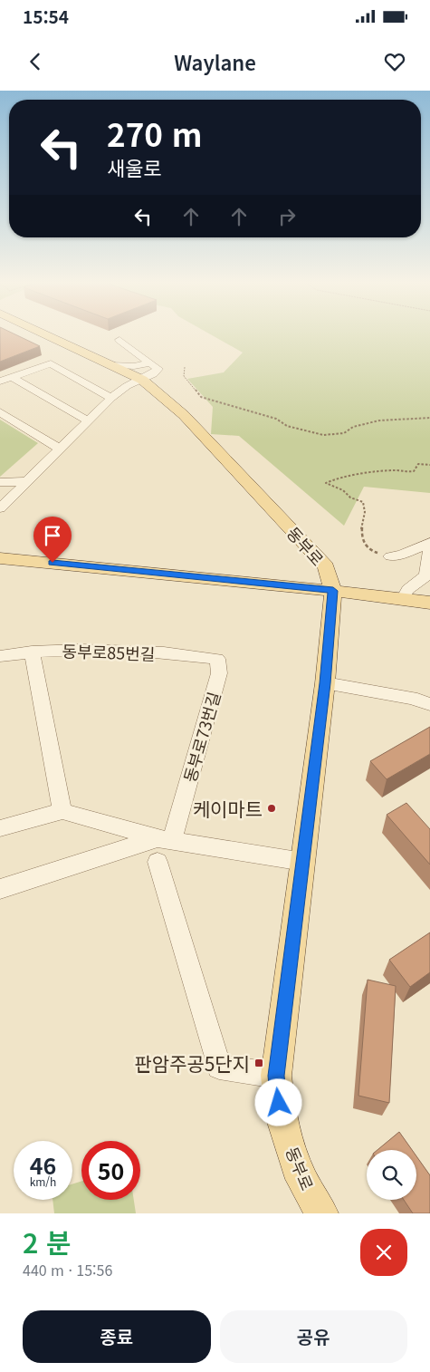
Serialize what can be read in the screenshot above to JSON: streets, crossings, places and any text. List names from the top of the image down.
{
  "streets": {
    "main road": ["동부로"],
    "street": ["동부로85번길", "동부로73번길"]
  },
  "crossings": [
    ["동부로85번길", "동부로73번길"]
  ],
  "places": {
    "other": ["케이마트"],
    "transit": ["판암주공5단지"]
  },
  "page": {
    "status": "15:54",
    "header": "Waylane",
    "turn": ["270 m", "새울로"],
    "speed": "46 km/h",
    "limit": "50",
    "heading": ["2 분", "440 m · 15:56"],
    "buttons": ["종료", "공유"]
  }
}
